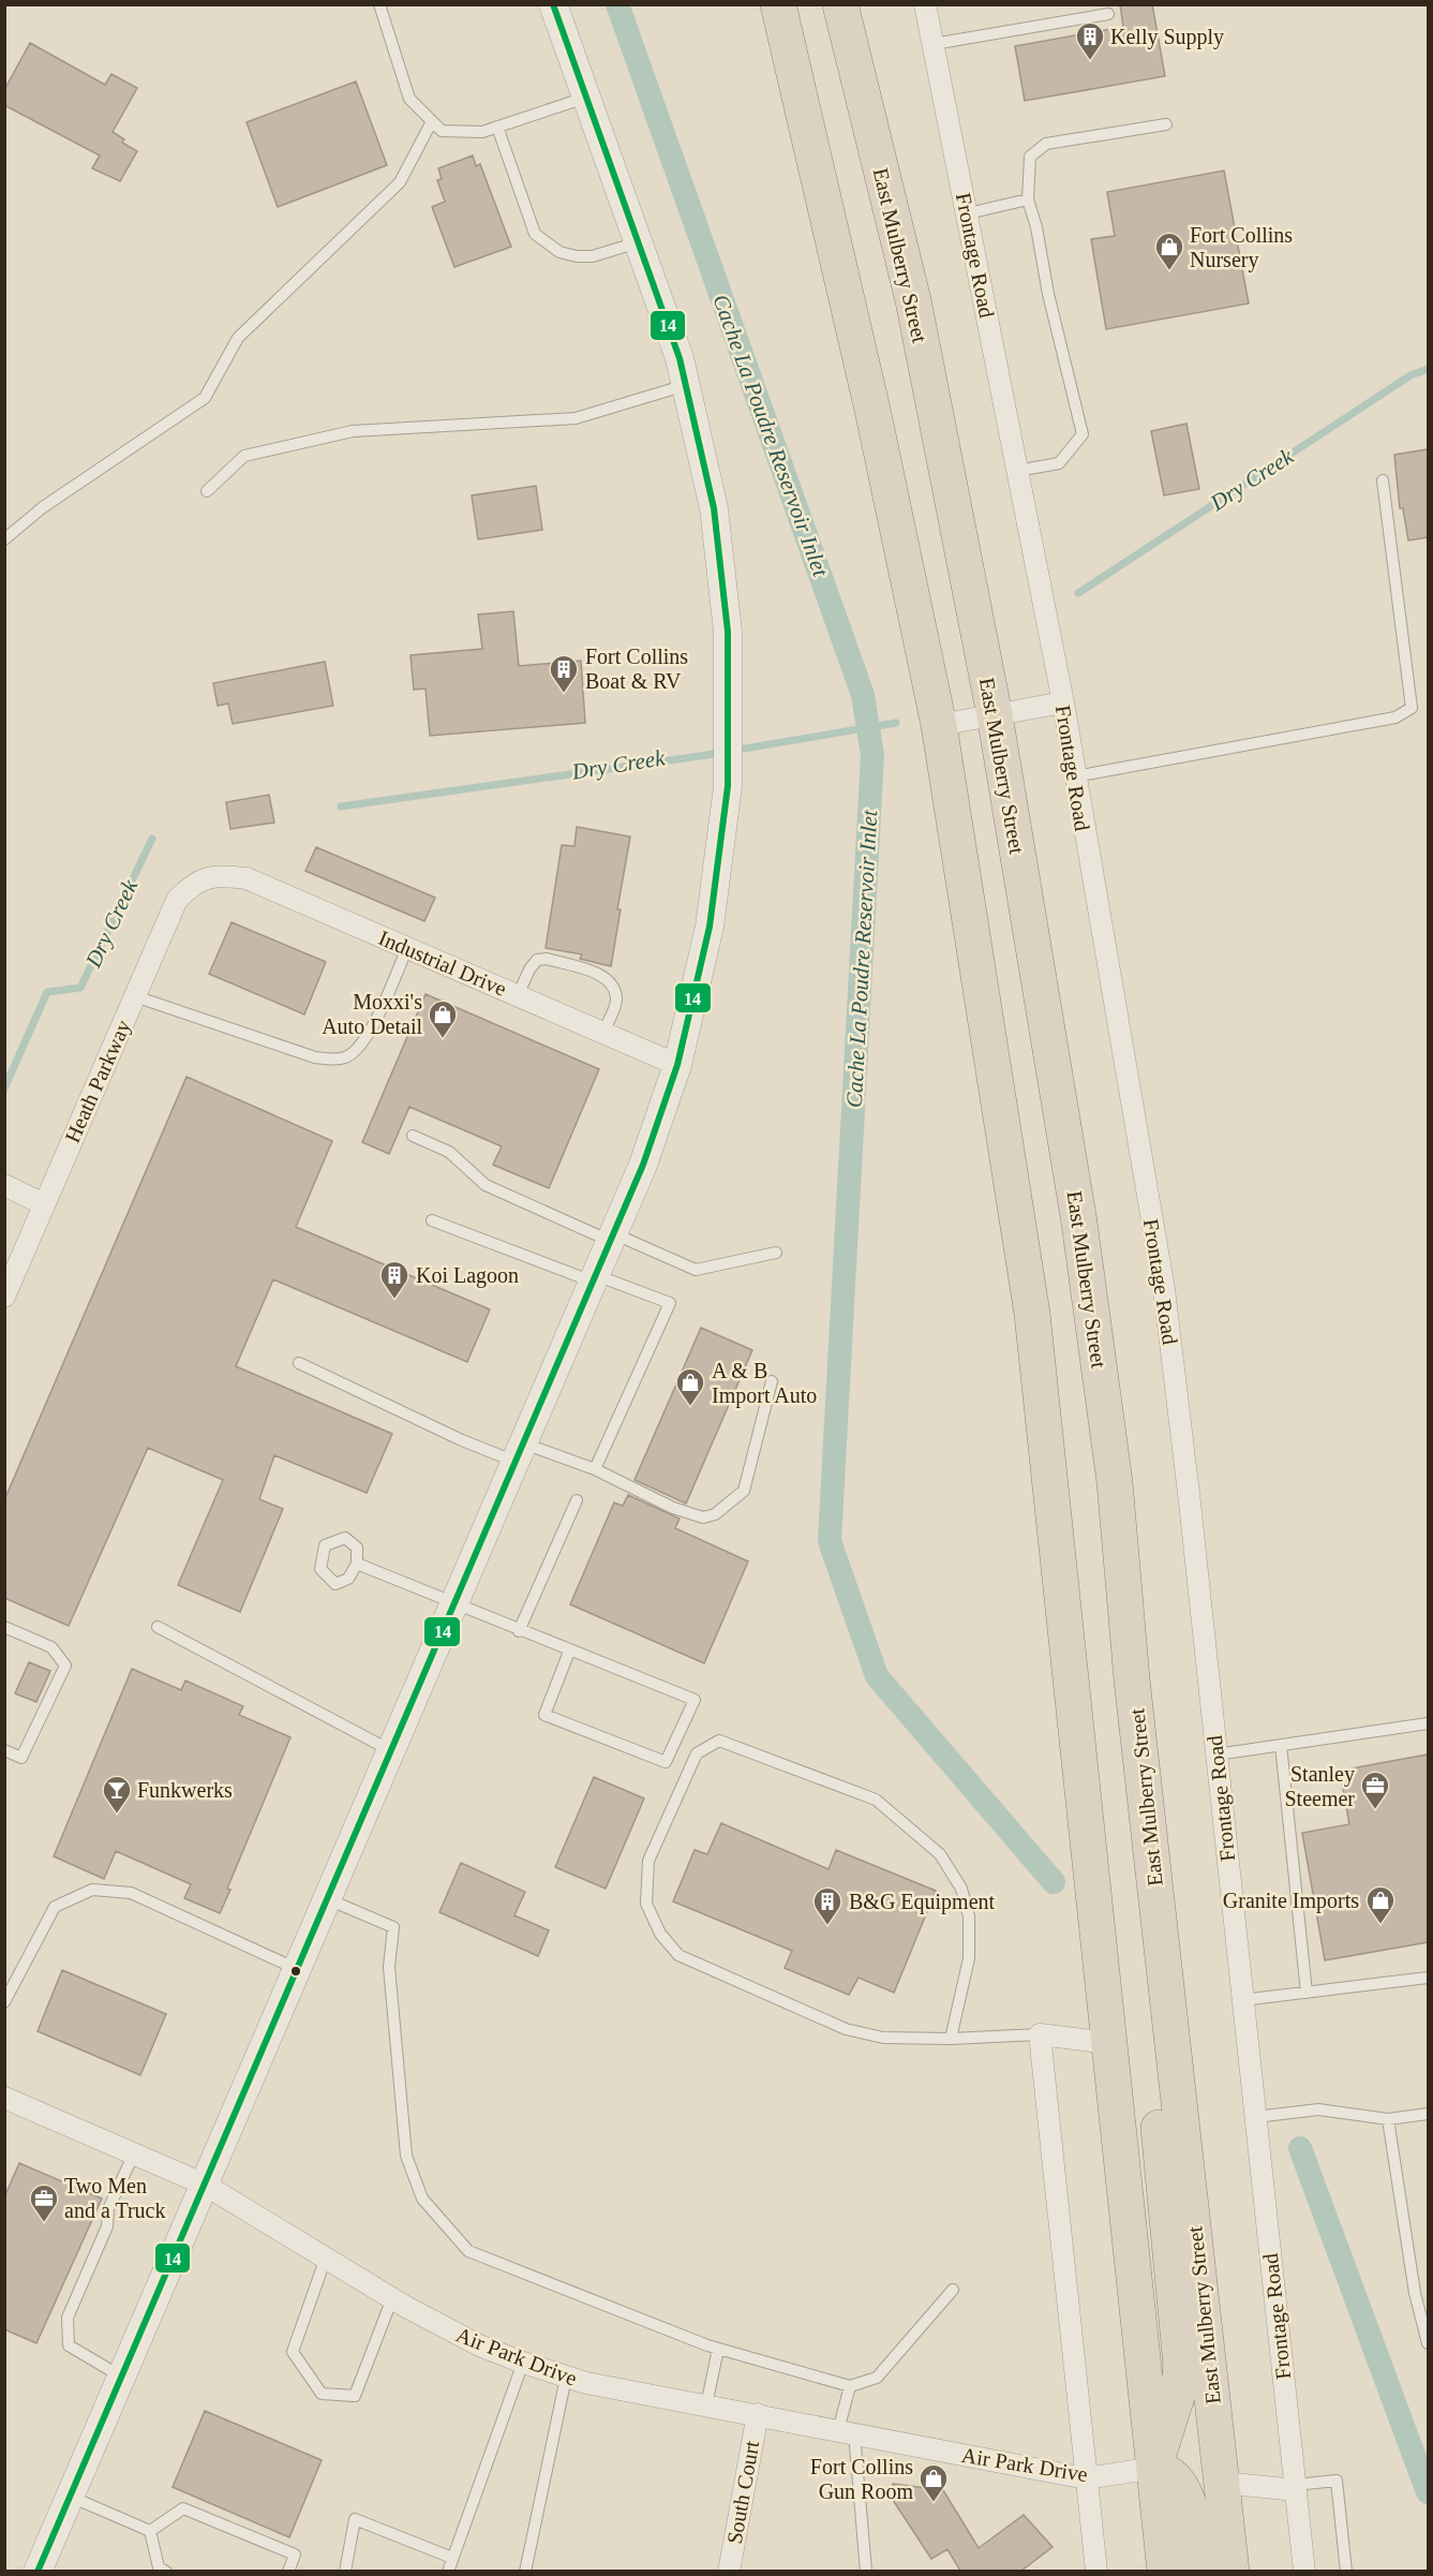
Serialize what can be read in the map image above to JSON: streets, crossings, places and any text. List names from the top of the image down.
{
  "streets": {
    "highway": ["East Mulberry Street"],
    "street": [
      "Frontage Road",
      "Industrial Drive",
      "Heath Parkway",
      "Air Park Drive",
      "South Court"
    ]
  },
  "crossings": [
    ["Industrial Drive", "Heath Parkway"],
    ["Air Park Drive", "South Court"]
  ],
  "water": ["Cache La Poudre Reservoir Inlet", "Dry Creek"],
  "places": {
    "building": [
      "Kelly Supply",
      "Fort Collins Boat & RV",
      "Koi Lagoon",
      "B&G Equipment"
    ],
    "shop": [
      "Fort Collins Nursery",
      "Moxxi's Auto Detail",
      "A & B Import Auto",
      "Granite Imports",
      "Fort Collins Gun Room"
    ],
    "office": ["Stanley Steemer", "Two Men and a Truck"],
    "bar": ["Funkwerks"]
  },
  "lines": ["transit line 14"]
}
